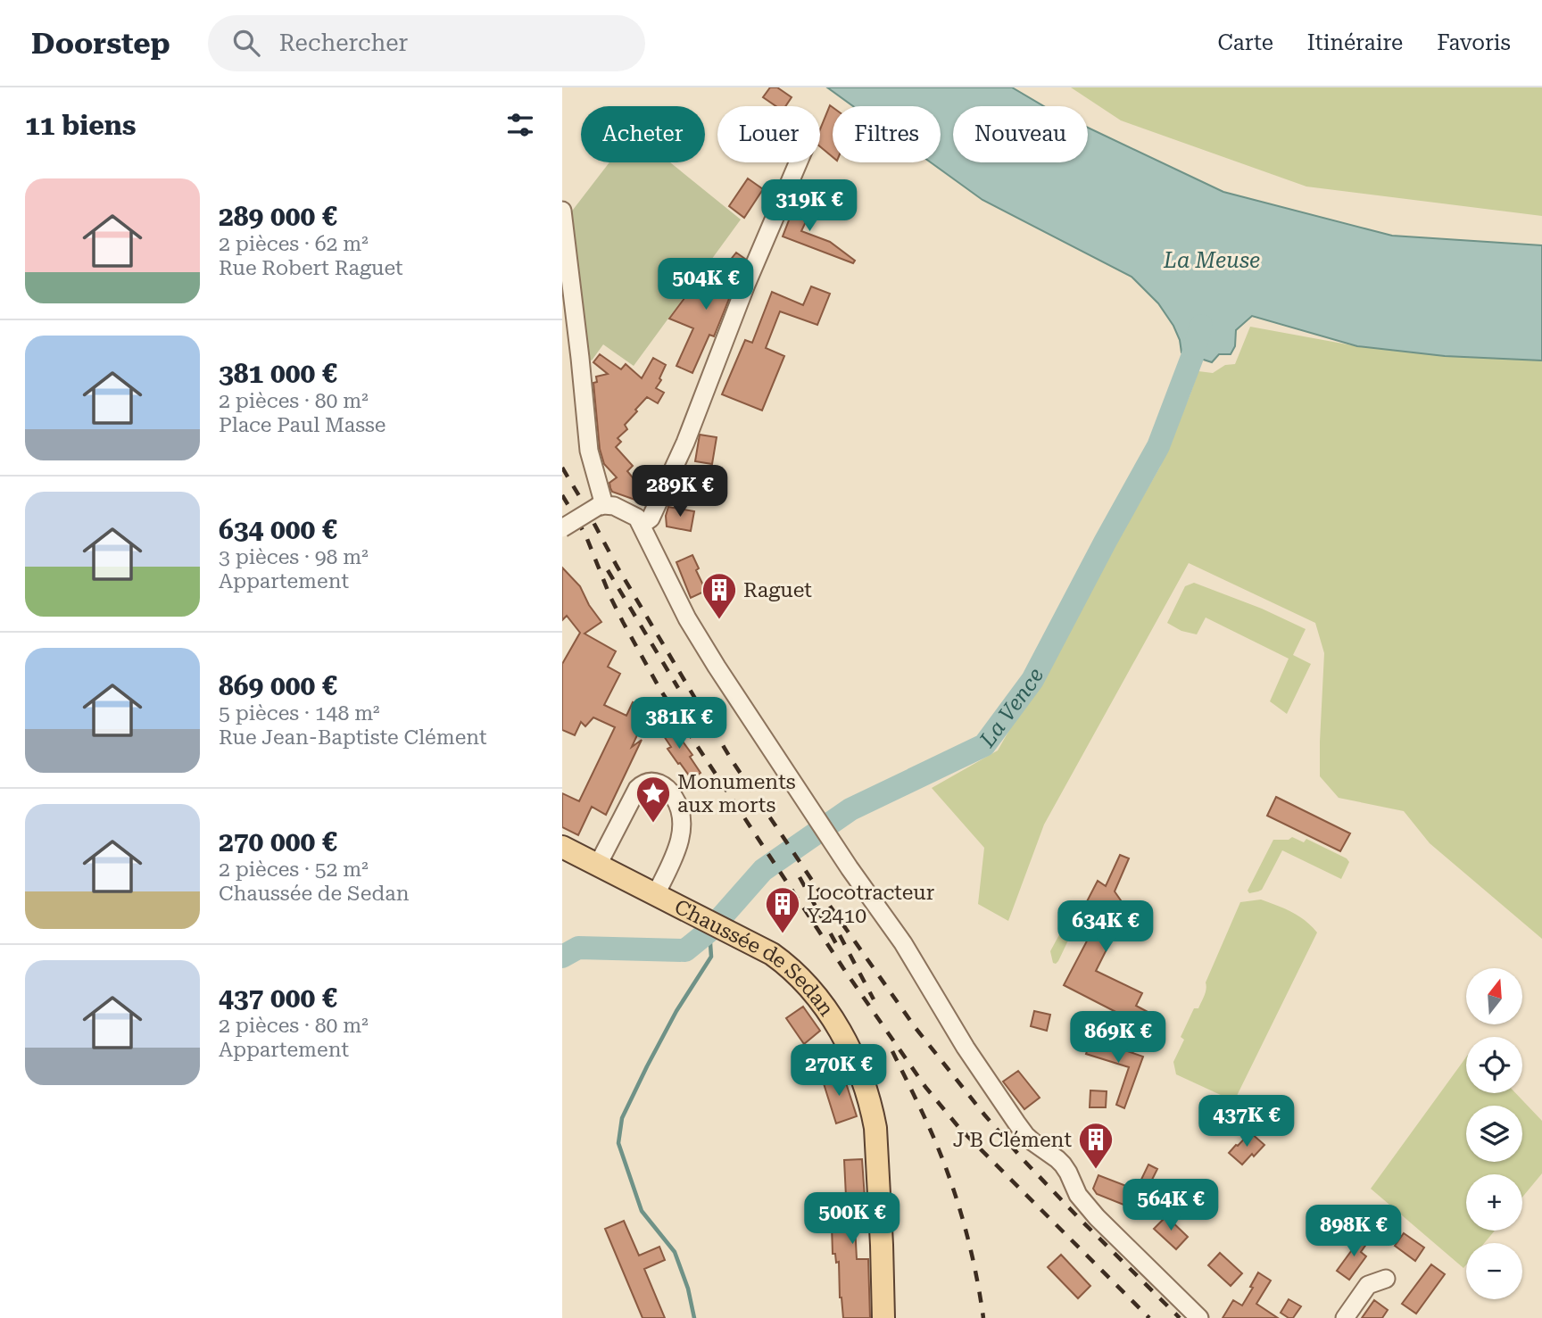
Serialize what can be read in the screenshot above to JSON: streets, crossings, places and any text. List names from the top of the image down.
{
  "streets": {
    "main road": ["Chaussée de Sedan"]
  },
  "water": ["La Meuse", "La Vence"],
  "places": {
    "building": ["Raguet", "Locotracteur Y2410", "J B Clément"],
    "place": ["Monuments aux morts"]
  },
  "north": "top",
  "page": {
    "header": "Doorstep",
    "search": "Rechercher",
    "nav": ["Carte", "Itinéraire", "Favoris"],
    "heading": "11 biens",
    "chip": [
      "Acheter",
      "Louer",
      "Filtres",
      "Nouveau"
    ],
    "list": [
      {
        "name": "289 000 €",
        "note": "2 pièces · 62 m² · Rue Robert Raguet"
      },
      {
        "name": "381 000 €",
        "note": "2 pièces · 80 m² · Place Paul Masse"
      },
      {
        "name": "634 000 €",
        "note": "3 pièces · 98 m² · Appartement"
      },
      {
        "name": "869 000 €",
        "note": "5 pièces · 148 m² · Rue Jean-Baptiste Clément"
      },
      {
        "name": "270 000 €",
        "note": "2 pièces · 52 m² · Chaussée de Sedan"
      },
      {
        "name": "437 000 €",
        "note": "2 pièces · 80 m² · Appartement"
      }
    ],
    "price": [
      "319K €",
      "504K €",
      "289K €",
      "381K €",
      "634K €",
      "869K €",
      "270K €",
      "437K €",
      "564K €",
      "500K €",
      "898K €"
    ],
    "map_buttons": ["+", "−"]
  }
}
